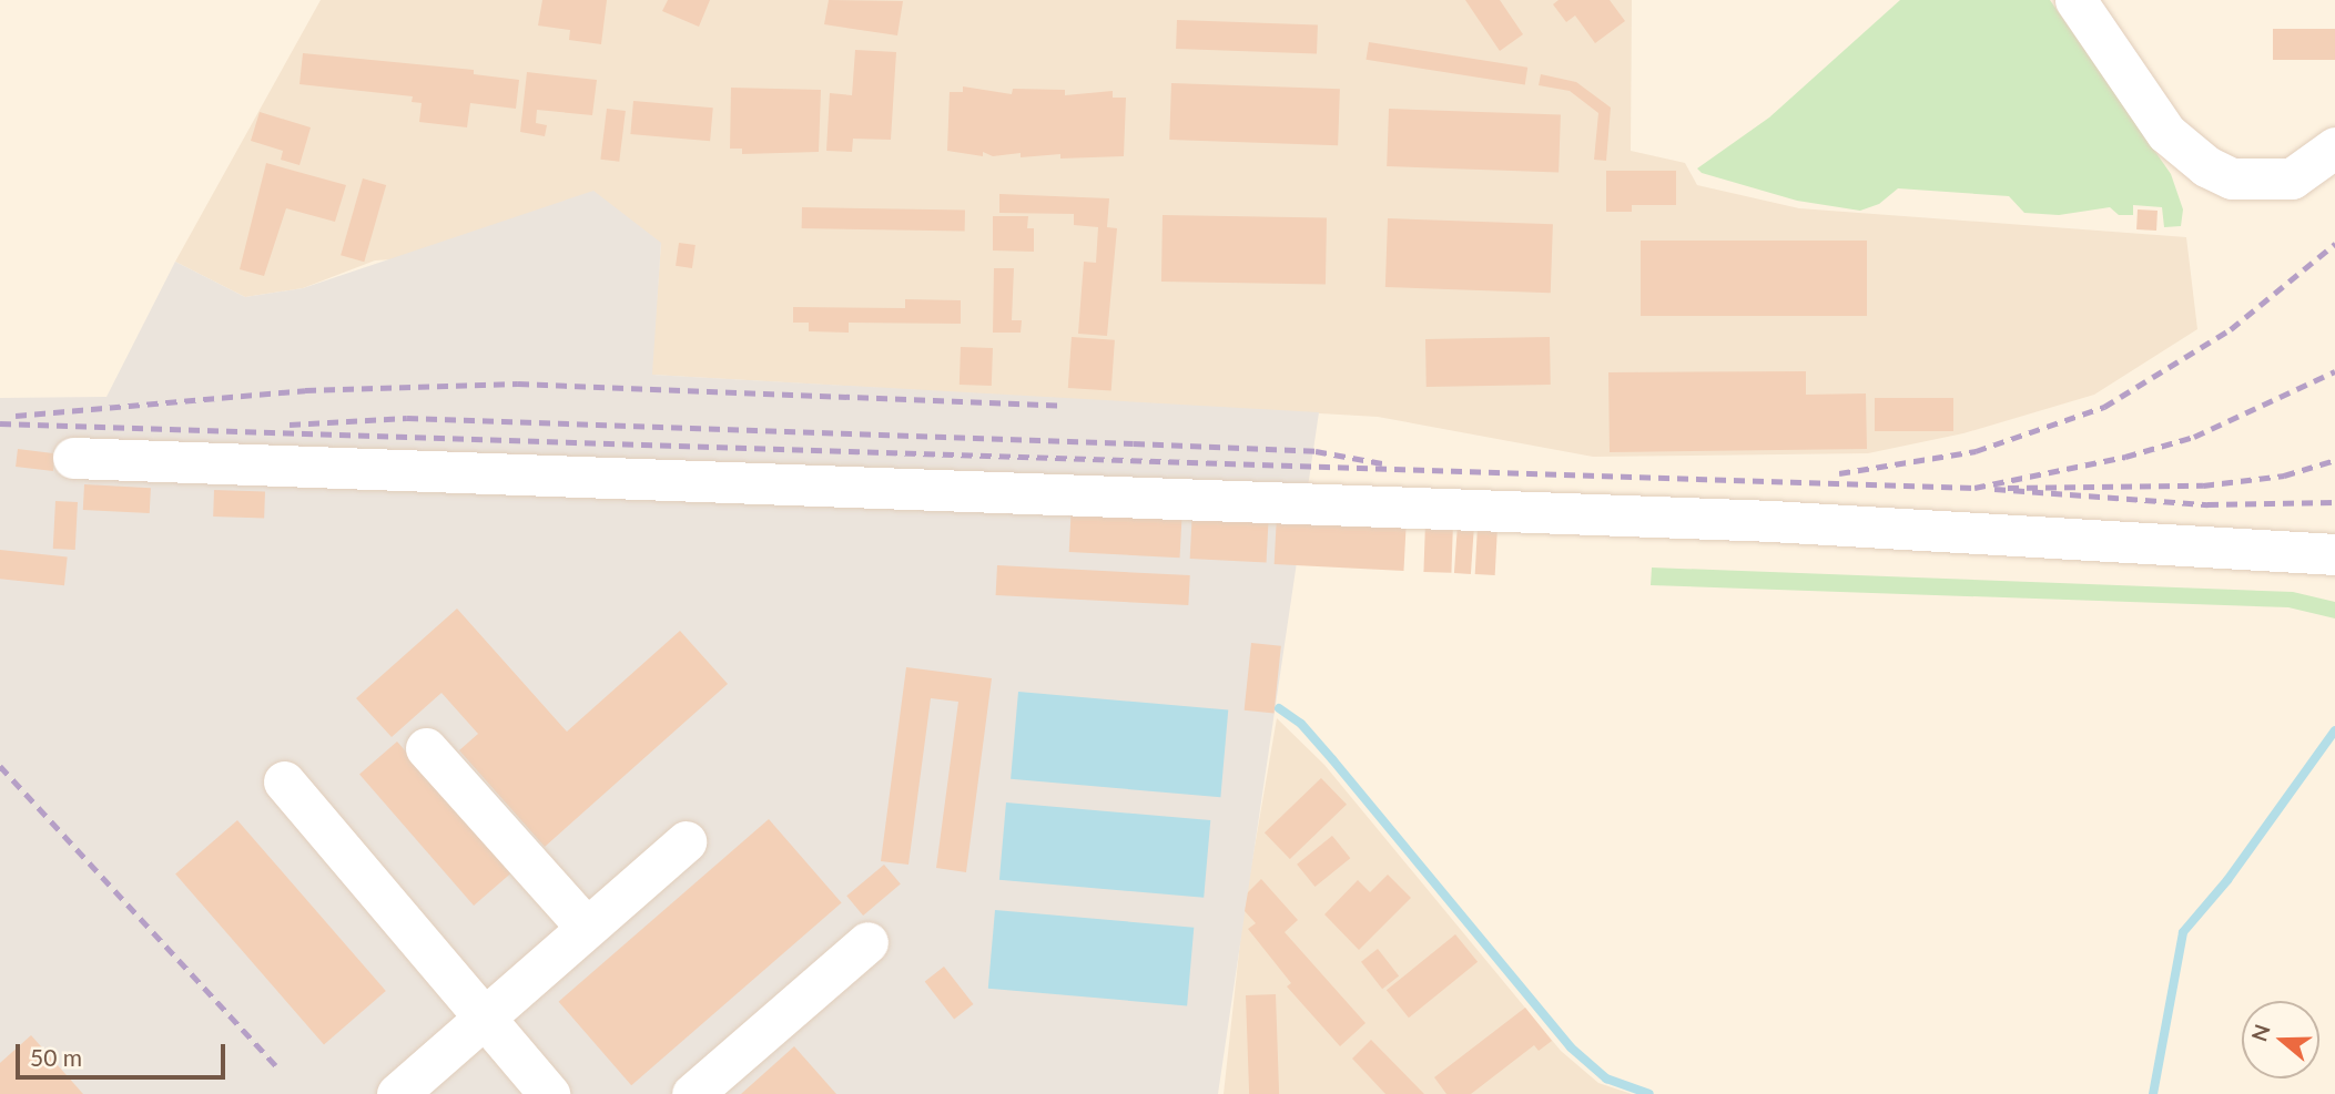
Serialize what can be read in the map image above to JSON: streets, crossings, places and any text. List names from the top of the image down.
{
  "scale_bar": "50 m",
  "north": "left"
}
